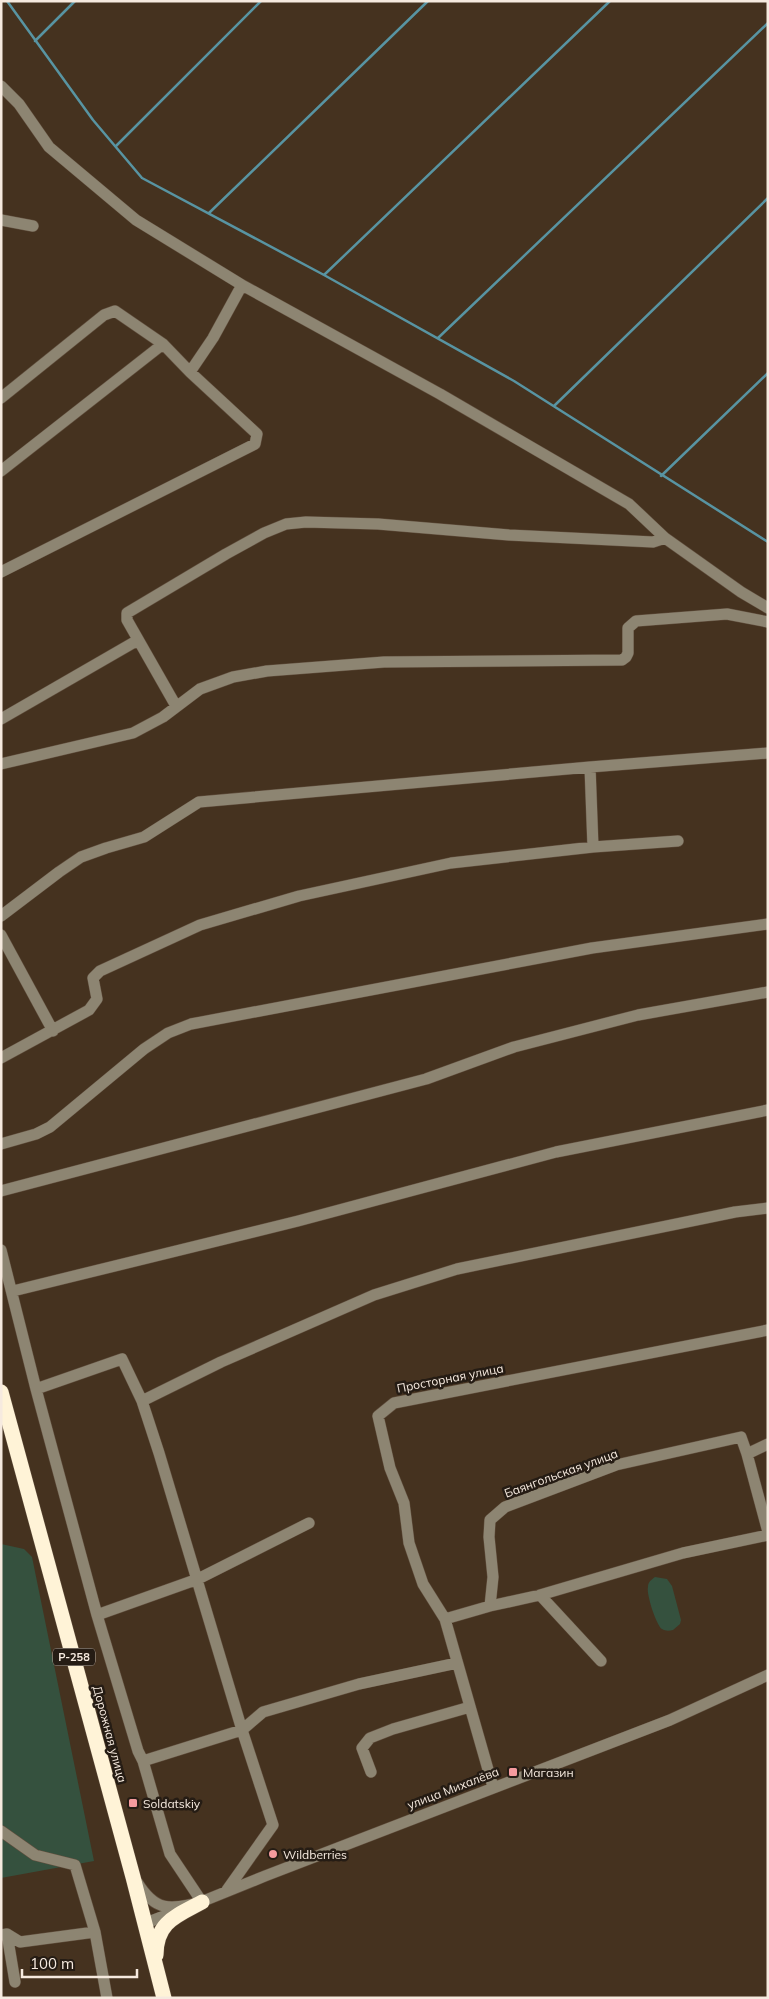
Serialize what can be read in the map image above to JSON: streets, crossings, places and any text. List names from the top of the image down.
{
  "streets": {
    "highway": ["Р-258", "Дорожная улица"],
    "street": ["Просторная улица", "Баянгольская улица", "улица Михалёва"]
  },
  "crossings": [
    ["Просторная улица", "улица Михалёва"],
    ["Дорожная улица", "улица Михалёва"]
  ],
  "places": {
    "transit": ["Магазин", "Soldatskiy"],
    "other": ["Wildberries"]
  },
  "scale_bar": "100 m"
}
